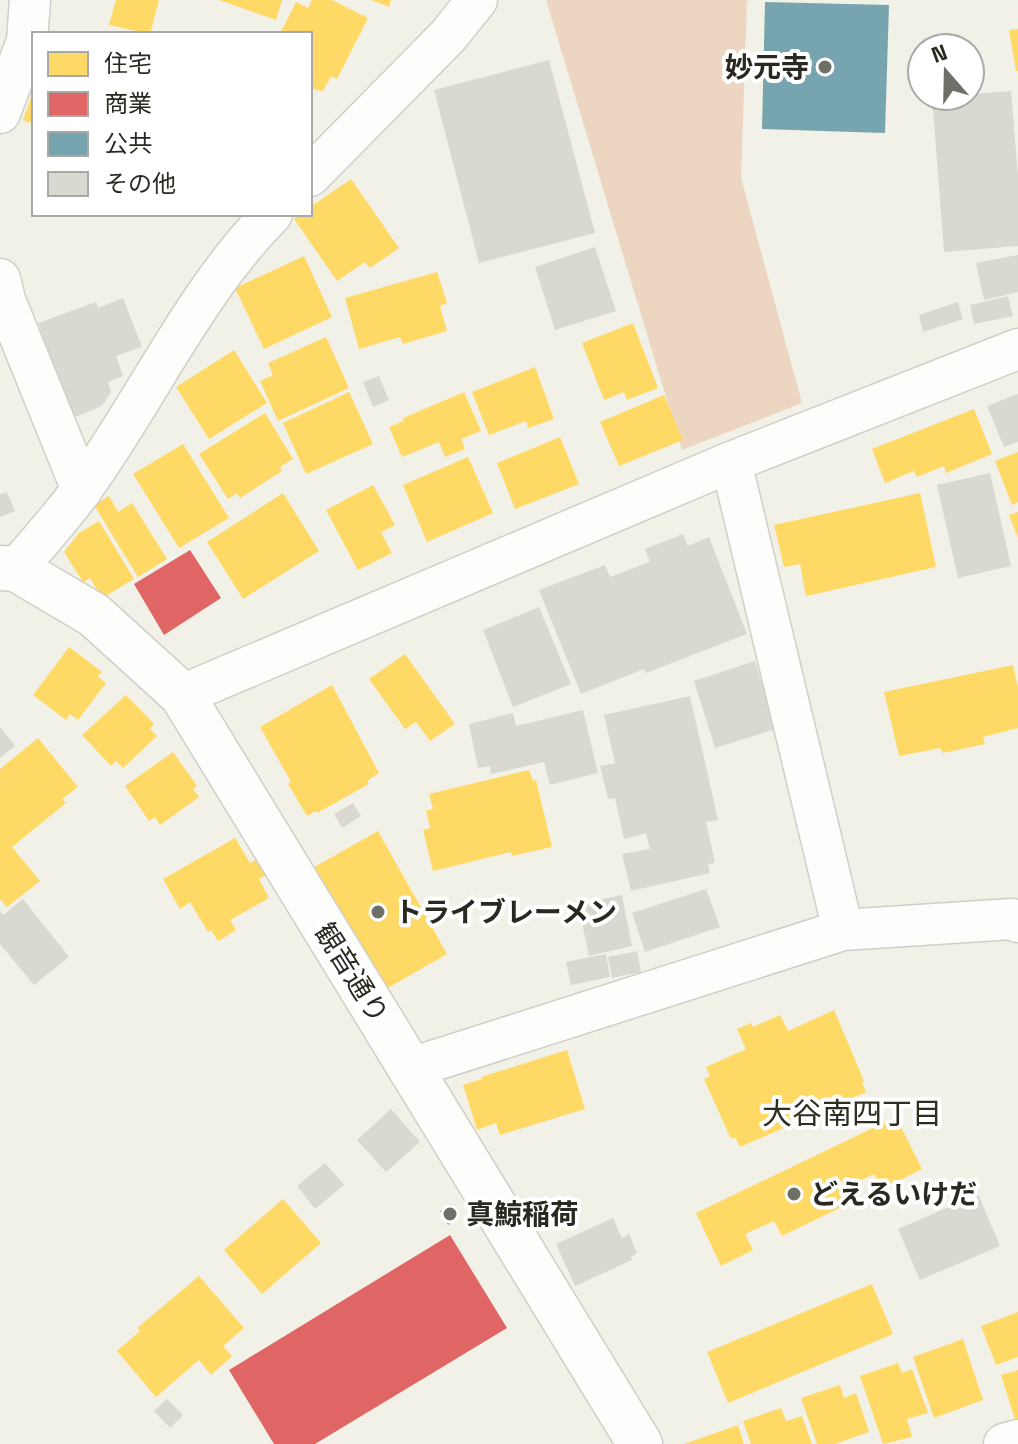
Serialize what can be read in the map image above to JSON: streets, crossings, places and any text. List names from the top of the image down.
{
  "streets": {
    "main road": ["観音通り"]
  },
  "districts": ["大谷南四丁目"],
  "places": [
    "妙元寺",
    "トライブレーメン",
    "どえるいけだ",
    "真鯨稲荷"
  ],
  "legend": [
    "住宅",
    "商業",
    "公共",
    "その他"
  ],
  "north": "top"
}
